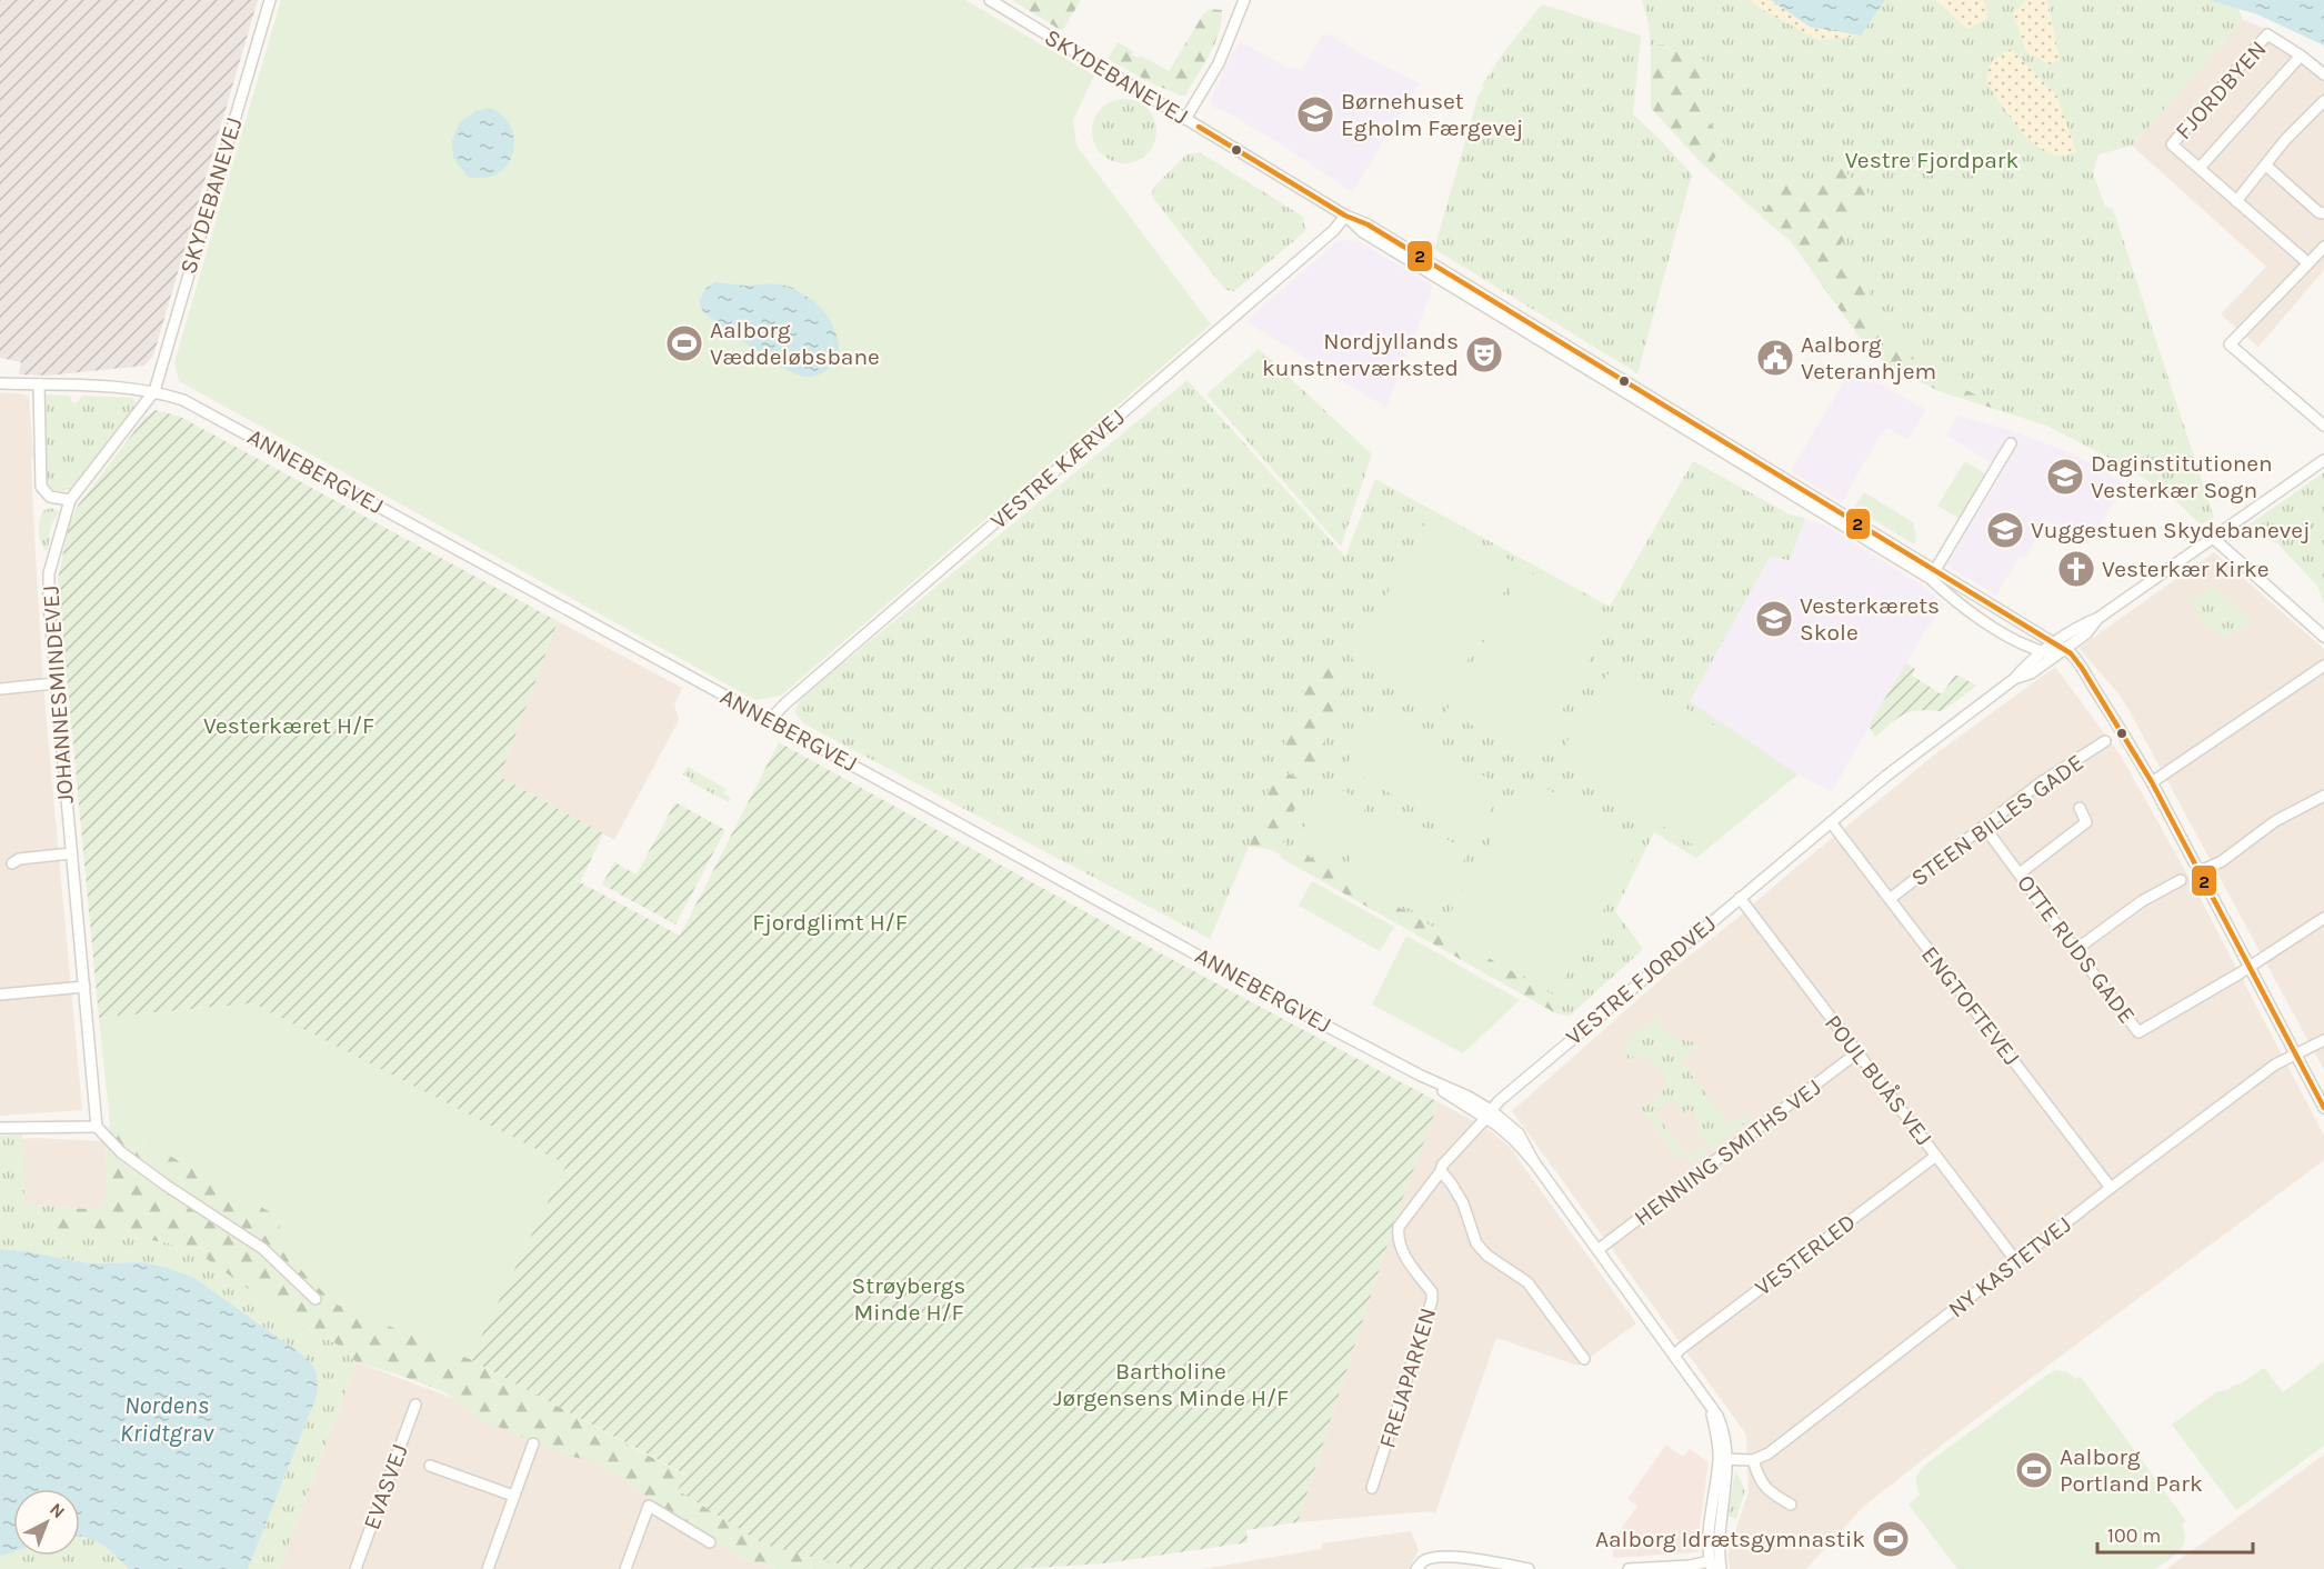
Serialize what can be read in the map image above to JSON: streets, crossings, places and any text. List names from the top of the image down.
{
  "streets": {
    "street": [
      "SKYDEBANEVEJ",
      "FJORDBYEN",
      "VESTRE KÆRVEJ",
      "ANNEBERGVEJ",
      "JOHANNESMINDEVEJ",
      "STEEN BILLES GADE",
      "OTTE RUDS GADE",
      "VESTRE FJORDVEJ",
      "ENGTOFTEVEJ",
      "POUL BUÅS VEJ",
      "HENNING SMITHS VEJ",
      "VESTERLED",
      "NY KASTETVEJ",
      "FREJAPARKEN",
      "EVASVEJ"
    ]
  },
  "crossings": [
    ["SKYDEBANEVEJ", "VESTRE KÆRVEJ"],
    ["SKYDEBANEVEJ", "ANNEBERGVEJ"],
    ["SKYDEBANEVEJ", "JOHANNESMINDEVEJ"],
    ["SKYDEBANEVEJ", "VESTRE FJORDVEJ"],
    ["VESTRE KÆRVEJ", "ANNEBERGVEJ"],
    ["ANNEBERGVEJ", "JOHANNESMINDEVEJ"],
    ["ANNEBERGVEJ", "VESTRE FJORDVEJ"],
    ["ANNEBERGVEJ", "HENNING SMITHS VEJ"],
    ["ANNEBERGVEJ", "VESTERLED"],
    ["ANNEBERGVEJ", "FREJAPARKEN"],
    ["STEEN BILLES GADE", "OTTE RUDS GADE"],
    ["STEEN BILLES GADE", "ENGTOFTEVEJ"],
    ["VESTRE FJORDVEJ", "ENGTOFTEVEJ"],
    ["VESTRE FJORDVEJ", "POUL BUÅS VEJ"],
    ["VESTRE FJORDVEJ", "FREJAPARKEN"],
    ["ENGTOFTEVEJ", "NY KASTETVEJ"],
    ["POUL BUÅS VEJ", "HENNING SMITHS VEJ"],
    ["POUL BUÅS VEJ", "VESTERLED"],
    ["POUL BUÅS VEJ", "NY KASTETVEJ"]
  ],
  "water": ["Nordens Kridtgrav"],
  "parks": [
    "Vestre Fjordpark",
    "Vesterkæret H/F",
    "Fjordglimt H/F",
    "Strøybergs Minde H/F",
    "Bartholine Jørgensens Minde H/F"
  ],
  "places": {
    "school or university": [
      "Børnehuset Egholm Færgevej",
      "Daginstitutionen Vesterkær Sogn",
      "Vuggestuen Skydebanevej",
      "Vesterkærets Skole"
    ],
    "sports": ["Aalborg Væddeløbsbane", "Aalborg Portland Park", "Aalborg Idrætsgymnastik"],
    "theatre": ["Nordjyllands kunstnerværksted"],
    "public building": ["Aalborg Veteranhjem"],
    "church": ["Vesterkær Kirke"]
  },
  "lines": ["transit line 2"],
  "scale_bar": "100 m",
  "north": "top right"
}
